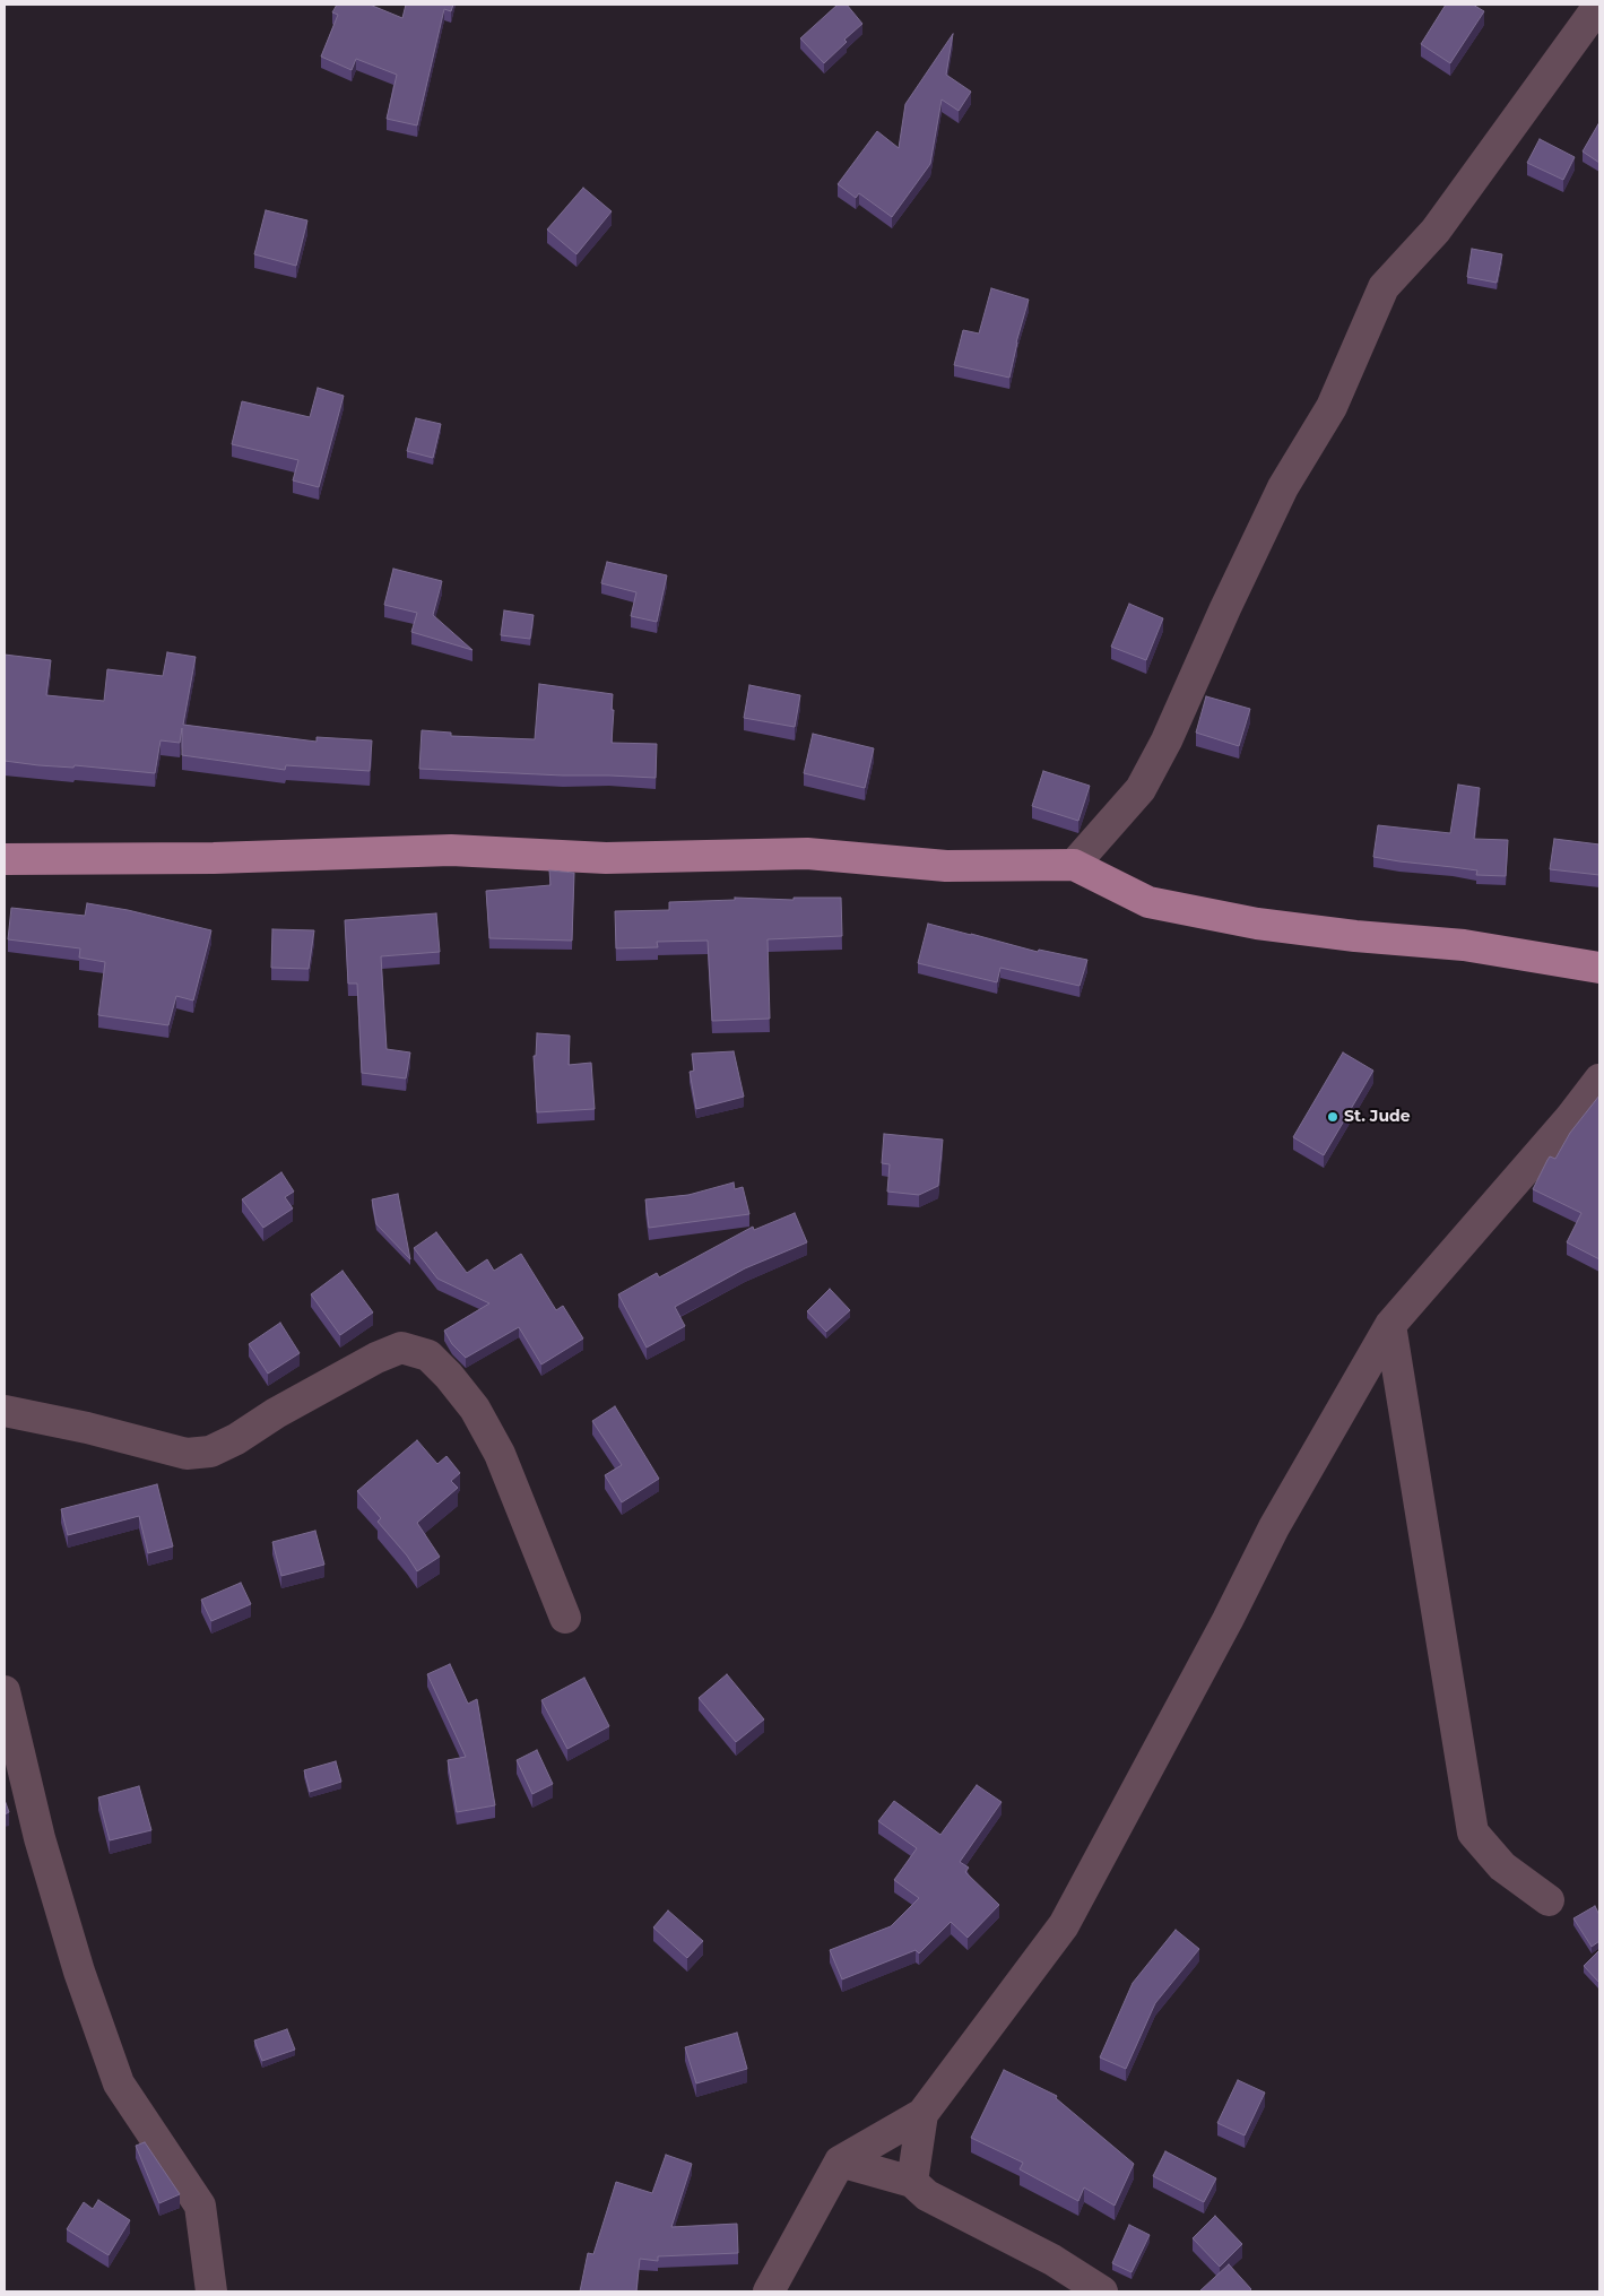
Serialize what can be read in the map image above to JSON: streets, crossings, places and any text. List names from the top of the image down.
{
  "places": ["St. Jude"]
}
